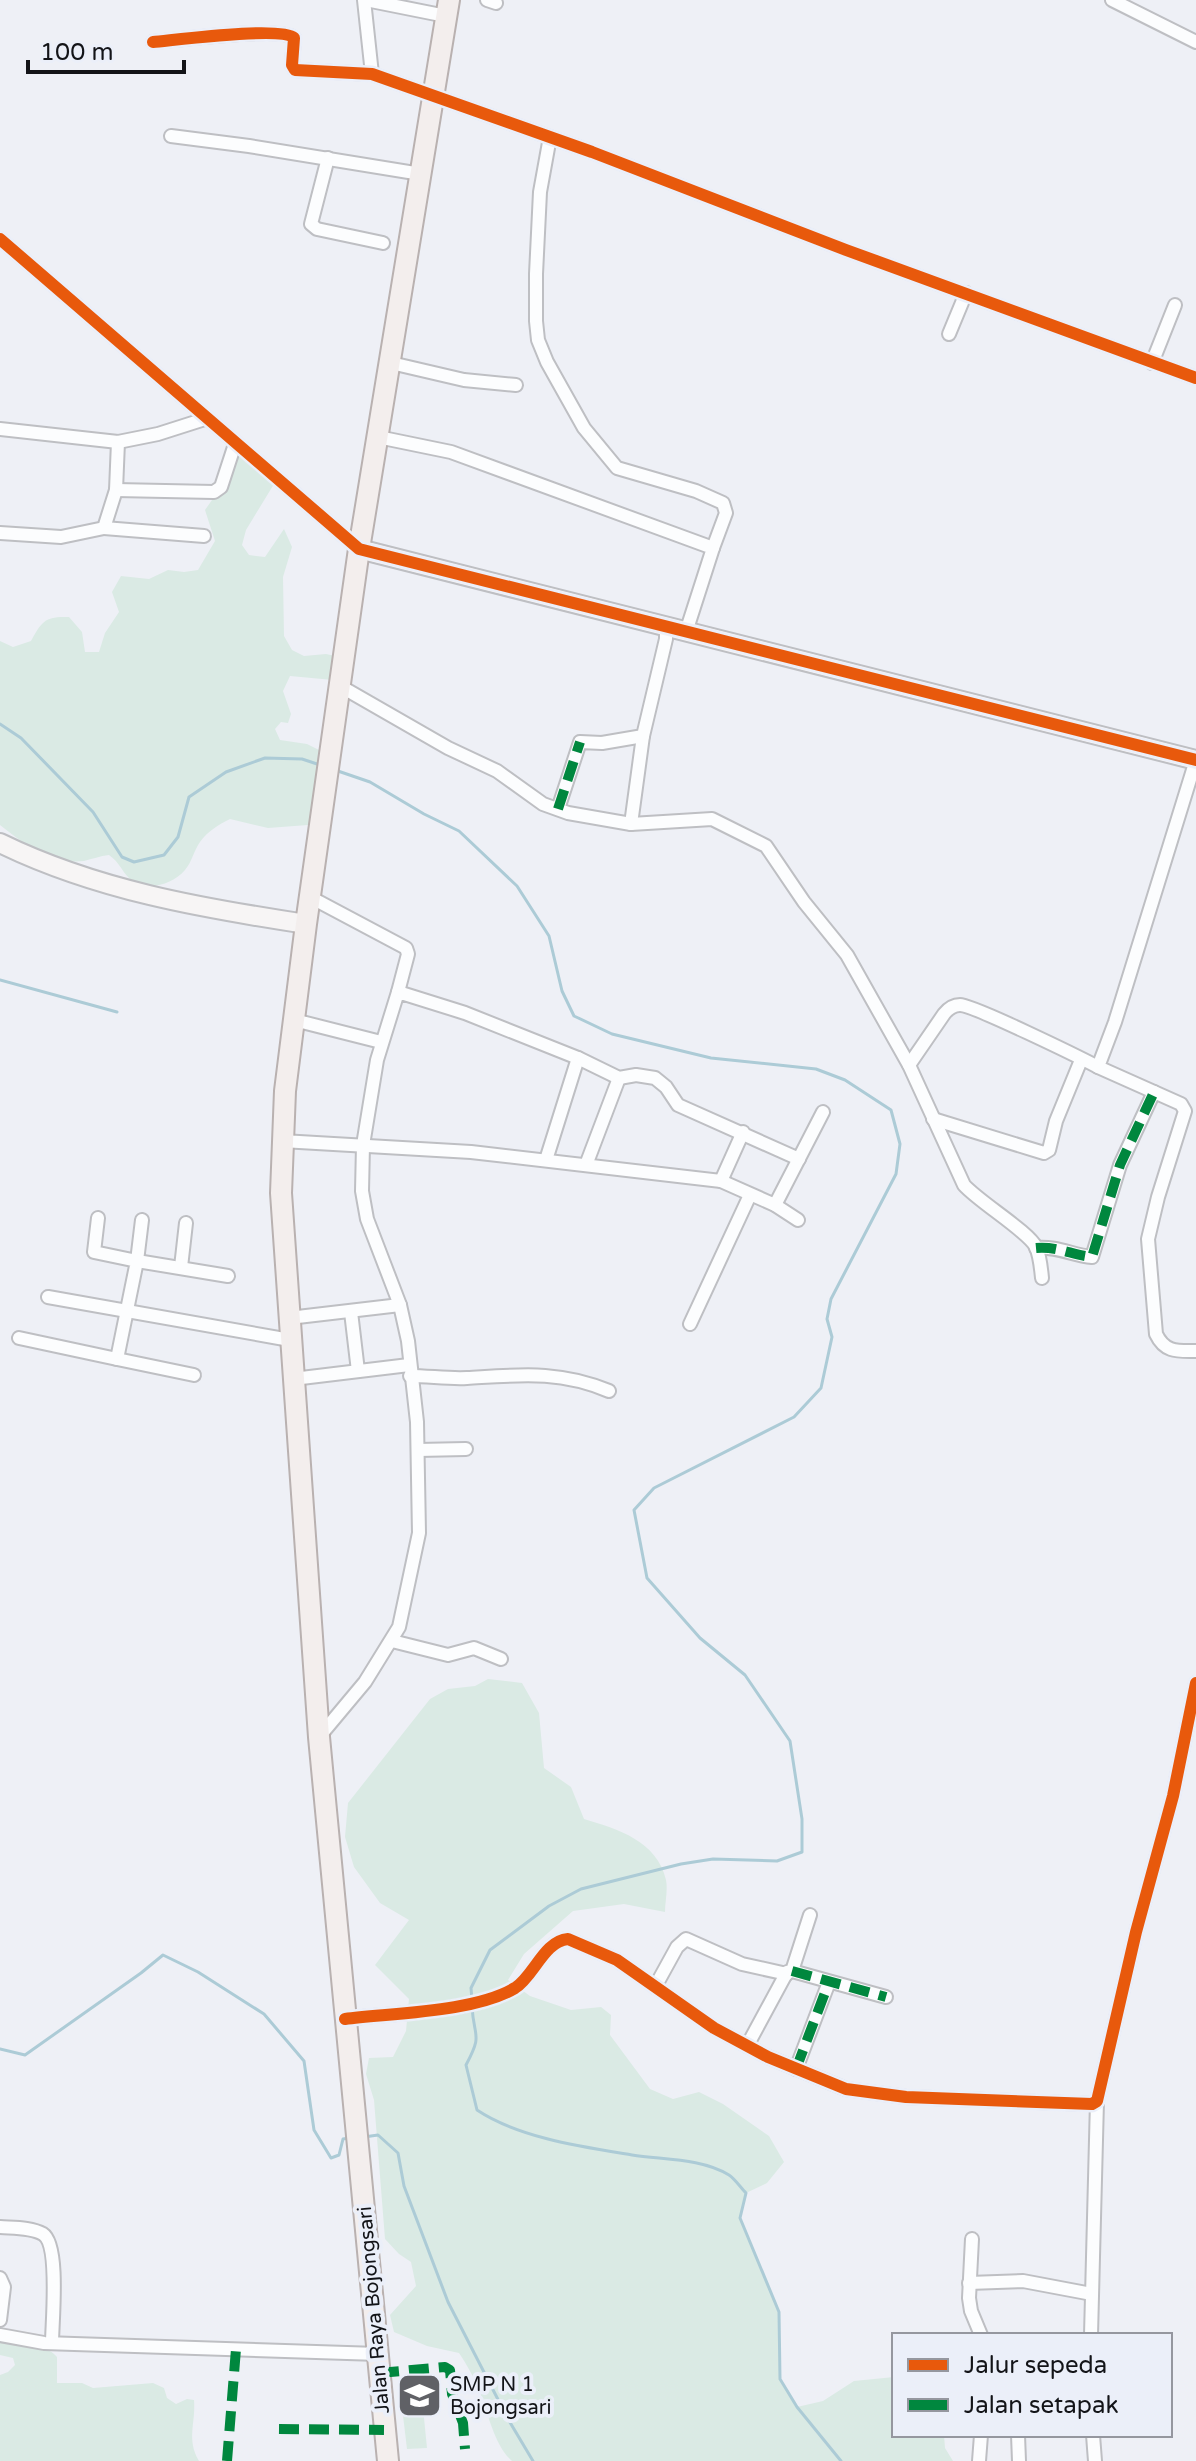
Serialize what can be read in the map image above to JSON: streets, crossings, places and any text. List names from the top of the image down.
{
  "streets": {
    "main road": ["Jalan Raya Bojongsari"]
  },
  "places": {
    "school or university": ["SMP N 1 Bojongsari"]
  },
  "legend": ["Jalur sepeda", "Jalan setapak"],
  "scale_bar": "100 m"
}
